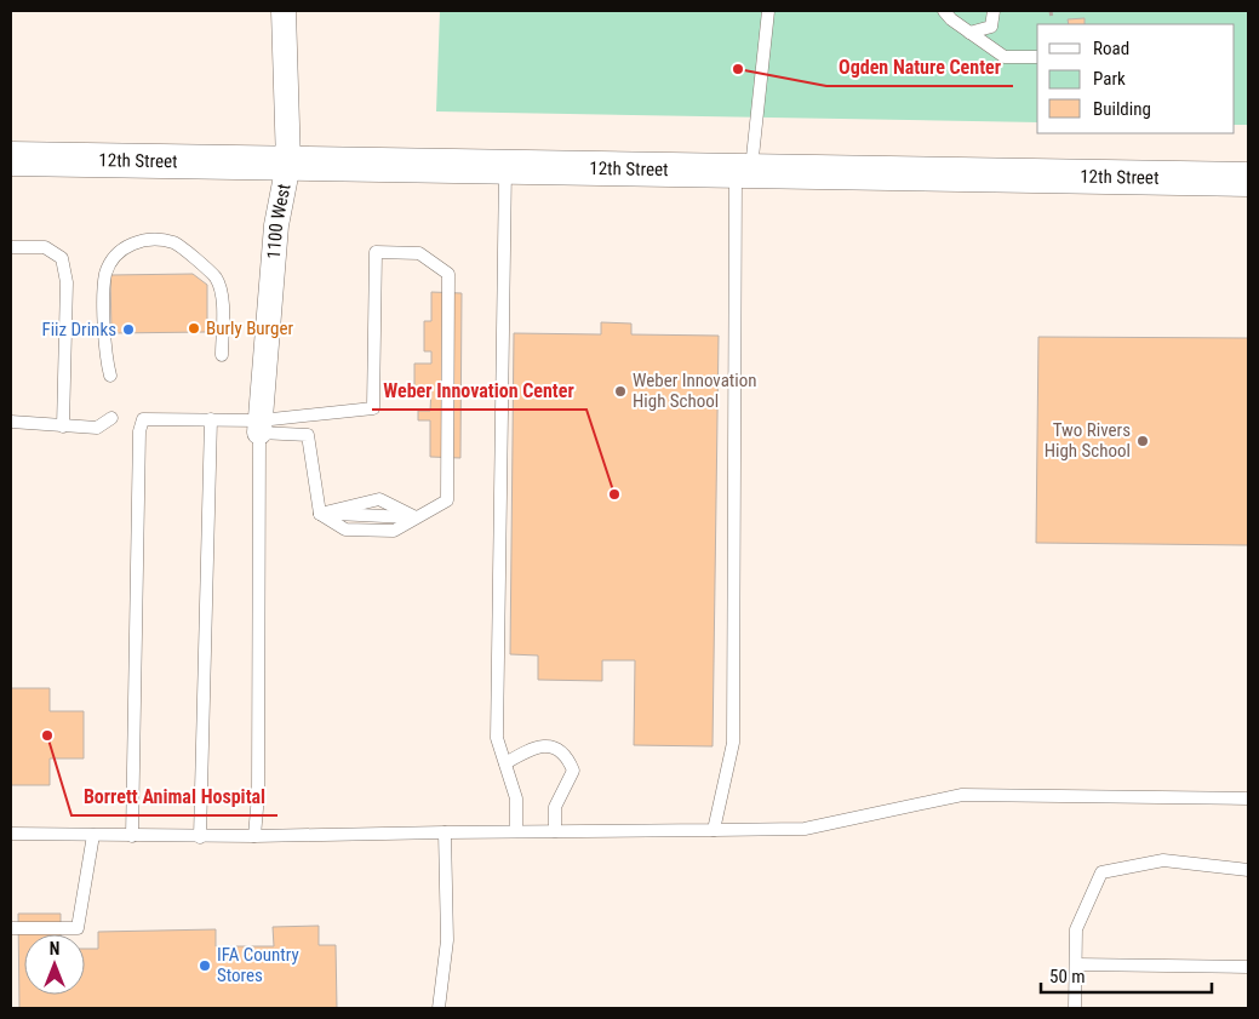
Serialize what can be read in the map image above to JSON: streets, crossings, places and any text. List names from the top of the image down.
{
  "streets": {
    "main road": ["12th Street"],
    "street": ["1100 West"]
  },
  "crossings": [
    ["12th Street", "1100 West"]
  ],
  "places": [
    "Ogden Nature Center",
    "Burly Burger",
    "Fiiz Drinks",
    "Weber Innovation High School",
    "Two Rivers High School",
    "Weber Innovation Center",
    "Borrett Animal Hospital",
    "IFA Country Stores"
  ],
  "legend": ["Road", "Park", "Building"],
  "scale_bar": "50 m",
  "north": "top"
}
